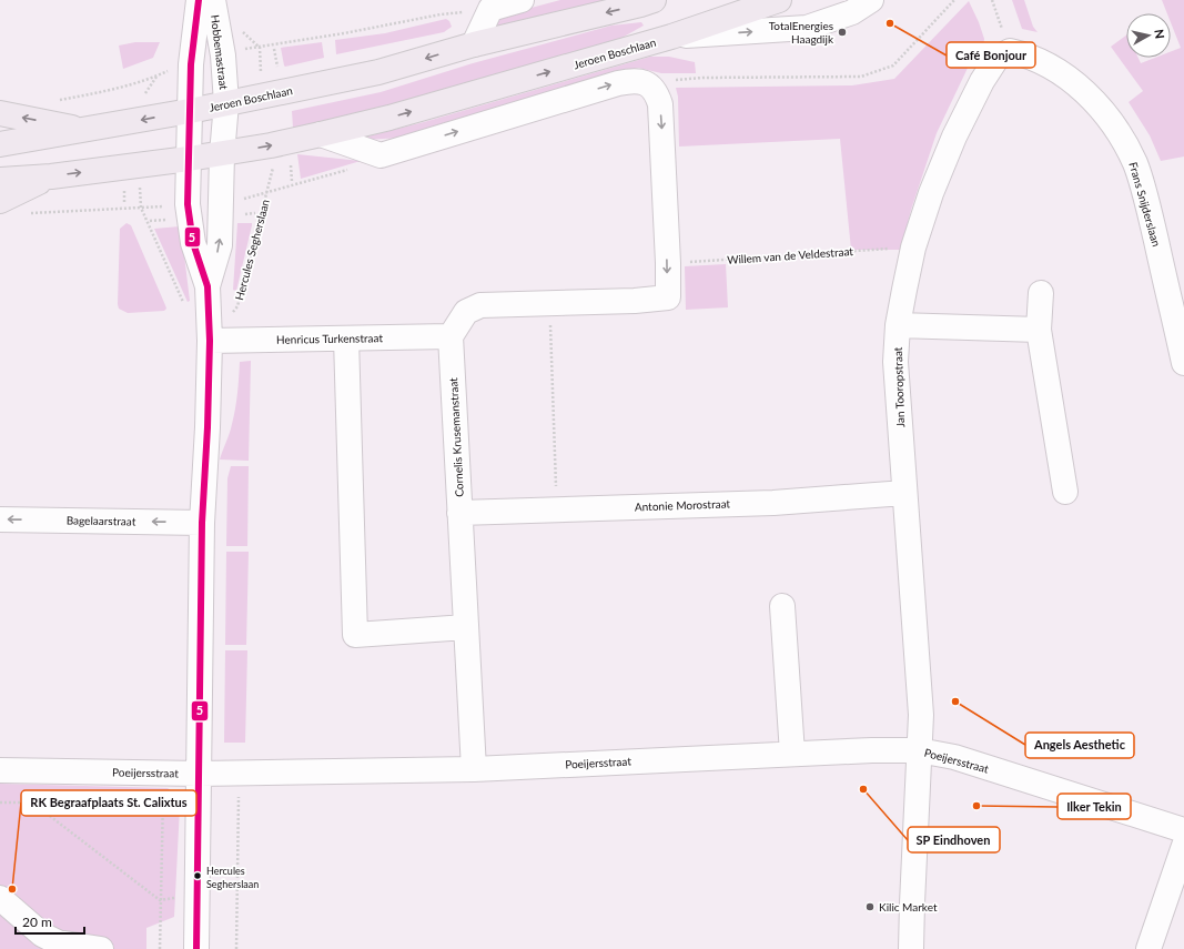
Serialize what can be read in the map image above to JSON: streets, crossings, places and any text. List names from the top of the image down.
{
  "streets": {
    "main road": ["Jeroen Boschlaan"],
    "street": [
      "Hobbemastraat",
      "Frans Snijderslaan",
      "Henricus Turkenstraat",
      "Jan Tooropstraat",
      "Cornelis Krusemanstraat",
      "Antonie Morostraat",
      "Bagelaarstraat",
      "Poeijersstraat"
    ],
    "path": ["Hercules Segherslaan", "Willem van de Veldestraat"]
  },
  "crossings": [
    ["Hobbemastraat", "Jeroen Boschlaan"],
    ["Frans Snijderslaan", "Jan Tooropstraat"],
    ["Willem van de Veldestraat", "Jan Tooropstraat"],
    ["Henricus Turkenstraat", "Cornelis Krusemanstraat"],
    ["Jan Tooropstraat", "Antonie Morostraat"],
    ["Jan Tooropstraat", "Poeijersstraat"],
    ["Cornelis Krusemanstraat", "Antonie Morostraat"],
    ["Cornelis Krusemanstraat", "Poeijersstraat"]
  ],
  "one_way": ["Bagelaarstraat"],
  "places": [
    "Café Bonjour",
    "TotalEnergies Haagdijk",
    "Angels Aesthetic",
    "SP Eindhoven",
    "Ilker Tekin",
    "Hercules Segherslaan",
    "RK Begraafplaats St. Calixtus",
    "Kilic Market"
  ],
  "lines": ["transit line 5"],
  "scale_bar": "20 m",
  "north": "right"
}
